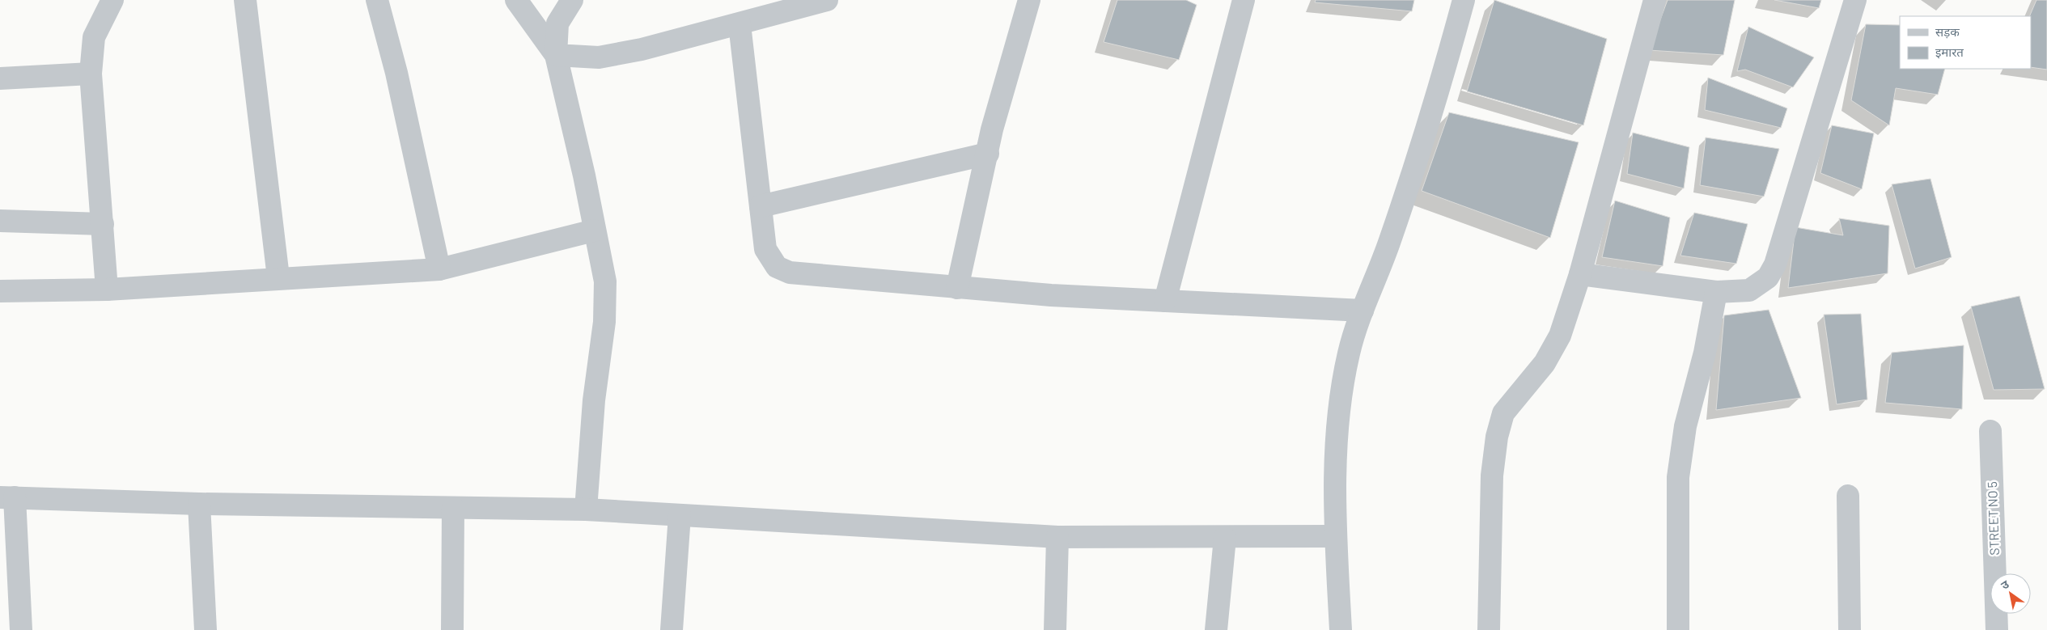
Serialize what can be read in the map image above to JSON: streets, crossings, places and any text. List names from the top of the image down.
{
  "streets": {
    "street": ["STREET NO 5"]
  },
  "legend": ["सड़क", "इमारत"],
  "north": "top left"
}
